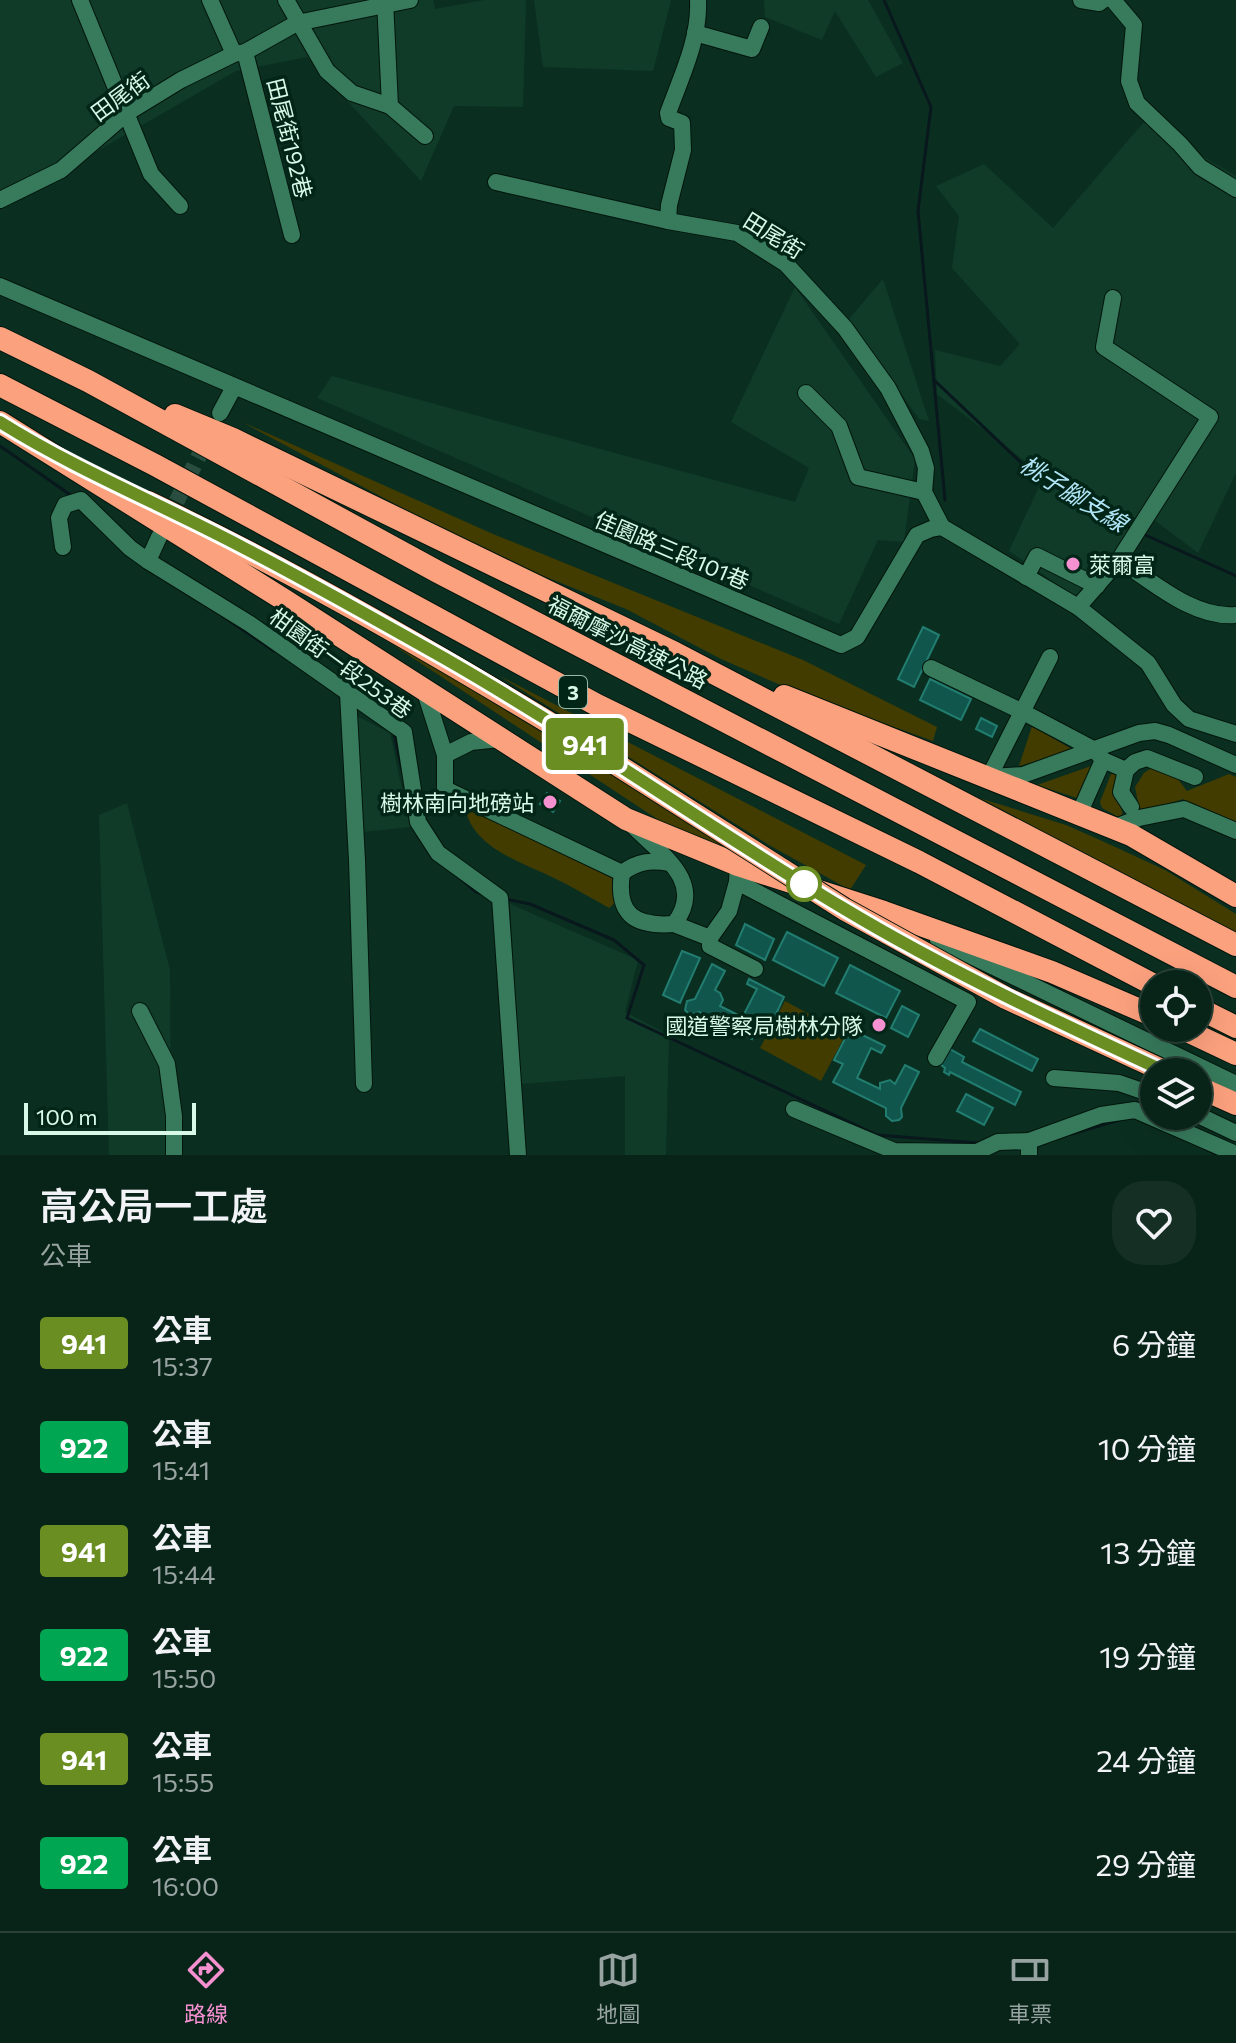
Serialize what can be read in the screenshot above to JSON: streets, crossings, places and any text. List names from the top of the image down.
{
  "streets": {
    "highway": ["福爾摩沙高速公路", "3"],
    "street": [
      "田尾街",
      "田尾街192巷",
      "佳園路三段101巷",
      "柑園街一段253巷"
    ]
  },
  "crossings": [
    ["田尾街", "田尾街192巷"],
    ["田尾街", "佳園路三段101巷"]
  ],
  "water": ["桃子腳支線"],
  "places": ["萊爾富", "樹林南向地磅站", "國道警察局樹林分隊"],
  "lines": ["bus line 941"],
  "scale_bar": "100 m",
  "page": {
    "on_map": "941",
    "scale": "100 m",
    "heading": ["高公局一工處", "公車"],
    "list": [
      {
        "mark": "941",
        "name": "公車",
        "note": "15:37",
        "value": "6 分鐘"
      },
      {
        "mark": "922",
        "name": "公車",
        "note": "15:41",
        "value": "10 分鐘"
      },
      {
        "mark": "941",
        "name": "公車",
        "note": "15:44",
        "value": "13 分鐘"
      },
      {
        "mark": "922",
        "name": "公車",
        "note": "15:50",
        "value": "19 分鐘"
      },
      {
        "mark": "941",
        "name": "公車",
        "note": "15:55",
        "value": "24 分鐘"
      },
      {
        "mark": "922",
        "name": "公車",
        "note": "16:00",
        "value": "29 分鐘"
      }
    ],
    "tabs": ["路線", "地圖", "車票"]
  }
}
